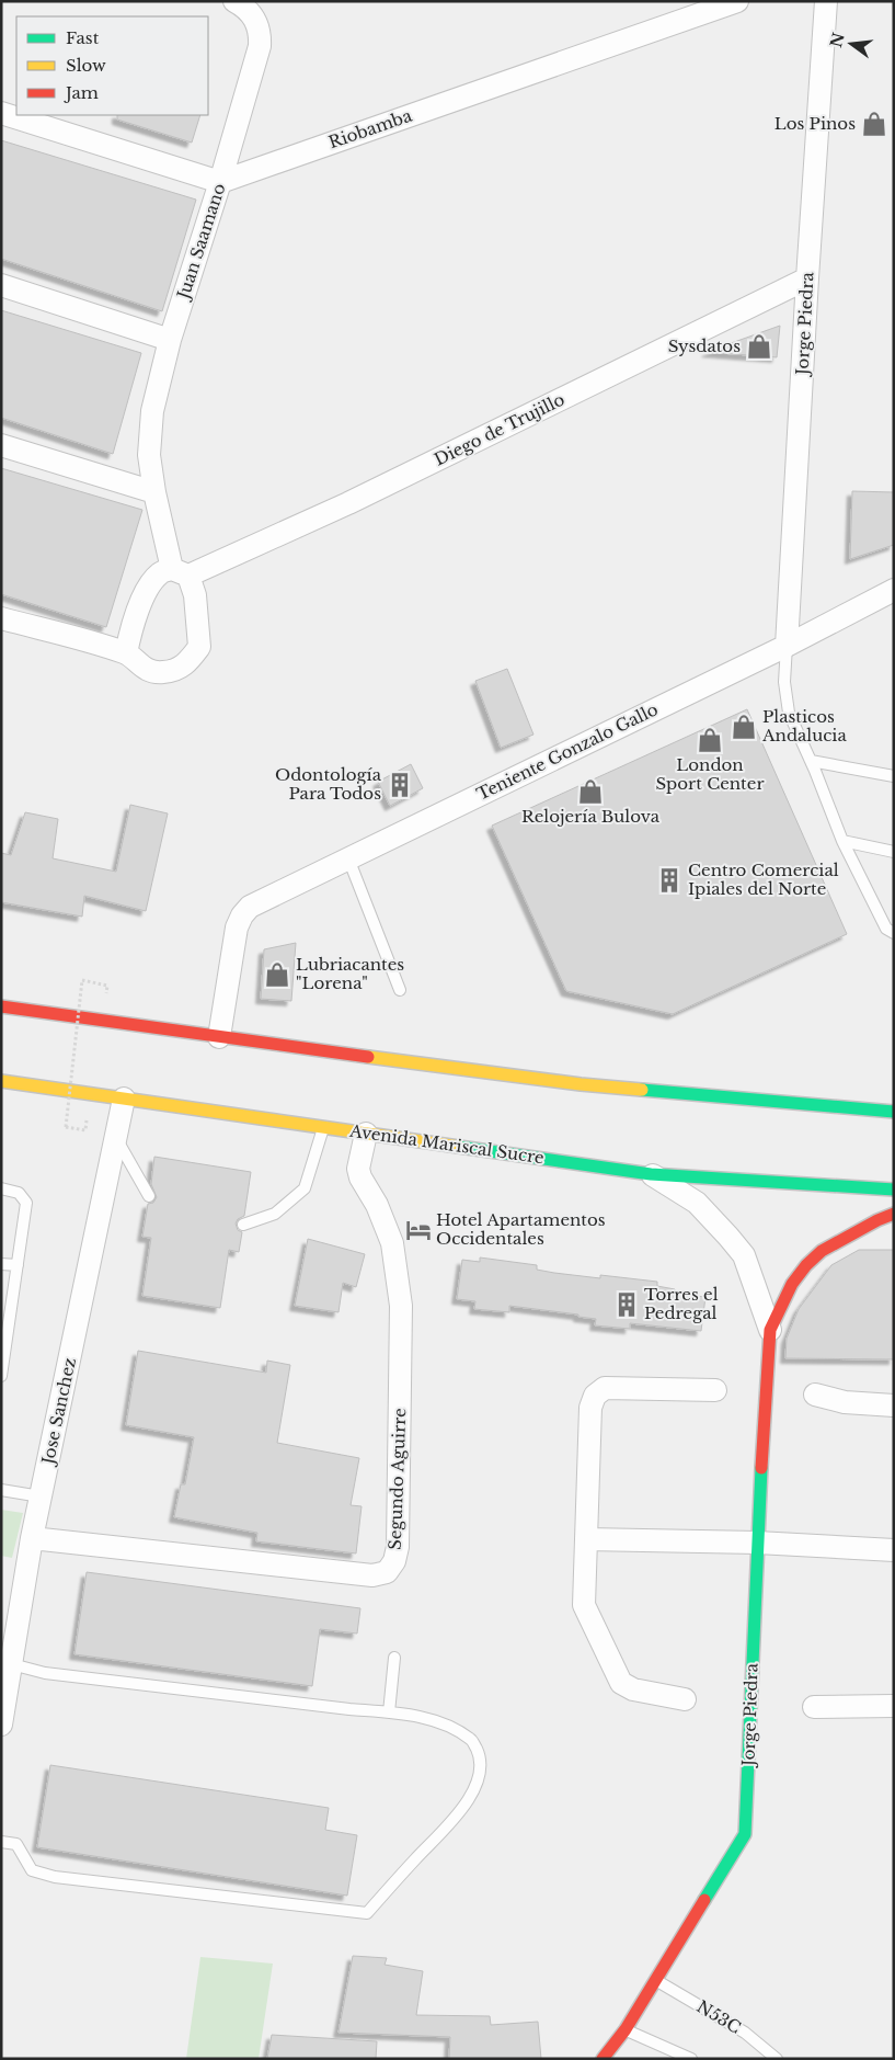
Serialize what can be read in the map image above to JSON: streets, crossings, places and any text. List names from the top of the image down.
{
  "streets": {
    "main road": ["Jorge Piedra", "Avenida Mariscal Sucre"],
    "street": [
      "Riobamba",
      "Juan Saamano",
      "Diego de Trujillo",
      "Teniente Gonzalo Gallo",
      "Jose Sanchez",
      "Segundo Aguirre"
    ],
    "lane": ["N53C"]
  },
  "crossings": [
    ["Riobamba", "Juan Saamano"],
    ["Juan Saamano", "Diego de Trujillo"],
    ["Jorge Piedra", "Diego de Trujillo"],
    ["Jorge Piedra", "Teniente Gonzalo Gallo"],
    ["Jorge Piedra", "Avenida Mariscal Sucre"],
    ["Jorge Piedra", "N53C"],
    ["Avenida Mariscal Sucre", "Jose Sanchez"],
    ["Avenida Mariscal Sucre", "Segundo Aguirre"],
    ["Jose Sanchez", "Segundo Aguirre"]
  ],
  "places": {
    "shop": [
      "Los Pinos",
      "Sysdatos",
      "Plasticos Andalucia",
      "London Sport Center",
      "Relojería Bulova",
      "Lubriacantes \"Lorena\""
    ],
    "building": ["Odontología Para Todos", "Centro Comercial Ipiales del Norte", "Torres el Pedregal"],
    "hotel": ["Hotel Apartamentos Occidentales"]
  },
  "legend": ["Fast", "Slow", "Jam"],
  "north": "left"
}
